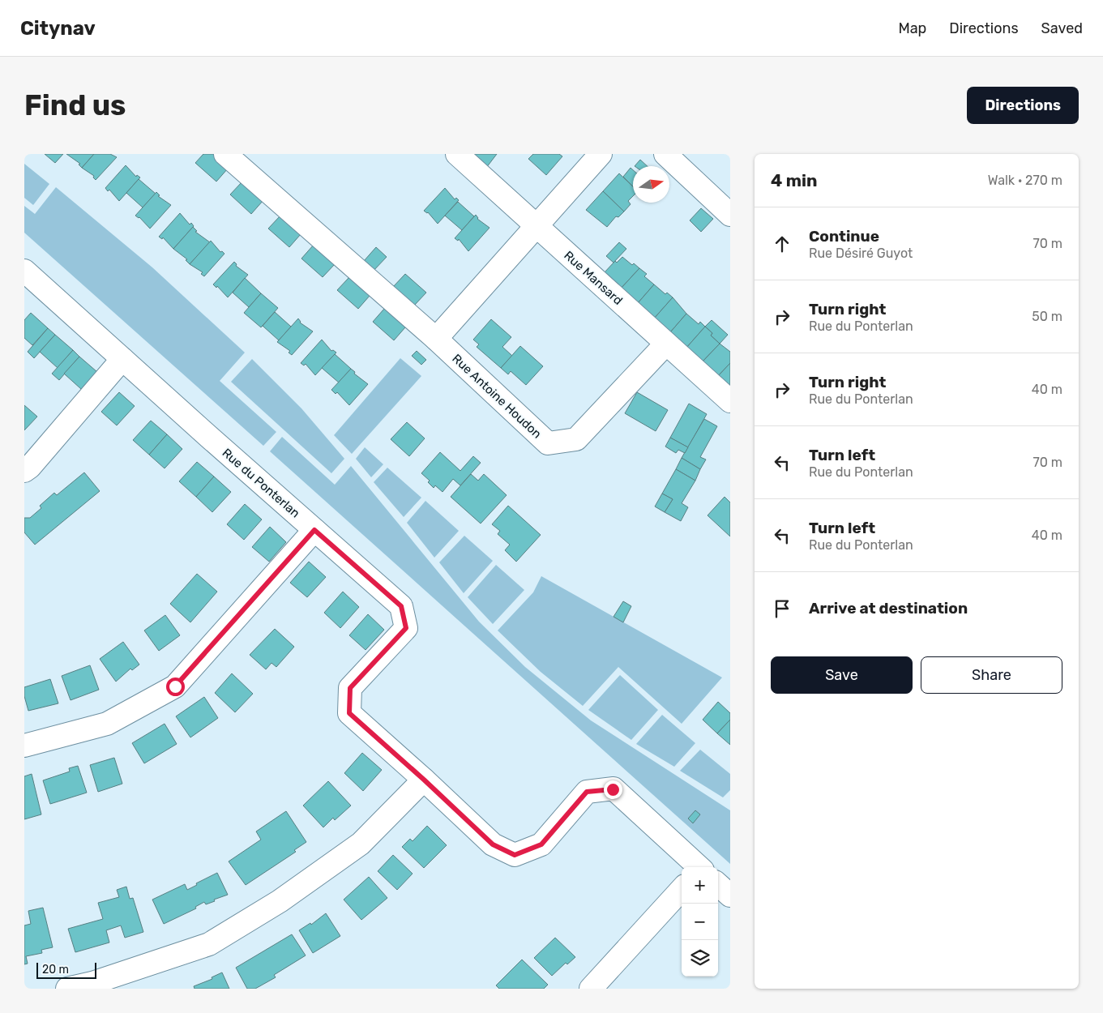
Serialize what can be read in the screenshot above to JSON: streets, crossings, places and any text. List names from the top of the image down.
{
  "streets": {
    "street": ["Rue Mansard", "Rue Antoine Houdon", "Rue du Ponterlan"]
  },
  "crossings": [
    ["Rue Mansard", "Rue Antoine Houdon"]
  ],
  "scale_bar": "20 m",
  "north": "right",
  "page": {
    "header": "Citynav",
    "nav": ["Map", "Directions", "Saved"],
    "buttons": [
      "Directions",
      ["Save", "Share"]
    ],
    "title": "Find us",
    "heading": ["4 min", "Walk · 270 m"],
    "list": [
      ["Continue", "Rue Désiré Guyot", "70 m"],
      ["Turn right", "Rue du Ponterlan", "50 m"],
      ["Turn right", "Rue du Ponterlan", "40 m"],
      ["Turn left", "Rue du Ponterlan", "70 m"],
      ["Turn left", "Rue du Ponterlan", "40 m"],
      "Arrive at destination"
    ],
    "map_buttons": ["+", "−"],
    "scale": "20 m"
  }
}
